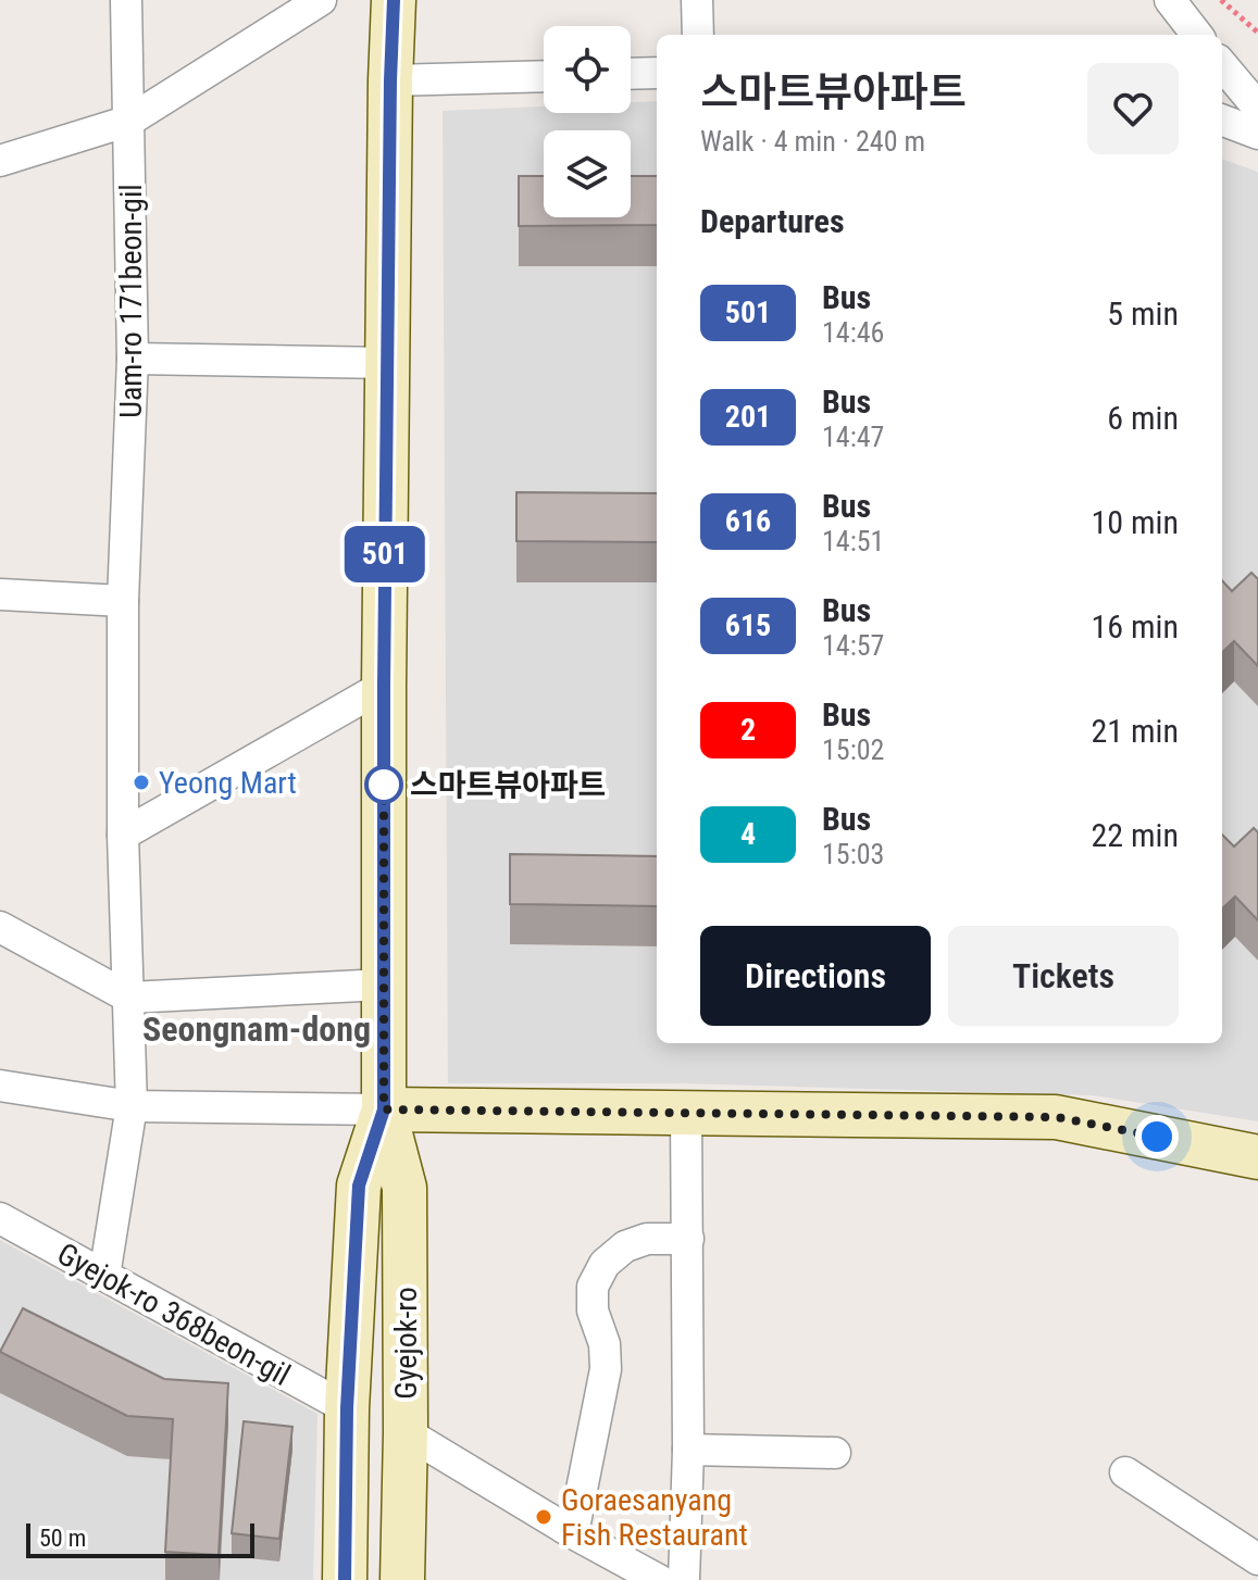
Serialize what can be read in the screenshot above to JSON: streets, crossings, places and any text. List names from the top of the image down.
{
  "streets": {
    "main road": ["Gyejok-ro"],
    "street": ["Uam-ro 171beon-gil", "Gyejok-ro 368beon-gil"]
  },
  "crossings": [
    ["Uam-ro 171beon-gil", "Gyejok-ro 368beon-gil"],
    ["Gyejok-ro 368beon-gil", "Gyejok-ro"]
  ],
  "districts": ["Seongnam-dong"],
  "places": ["Yeong Mart", "스마트뷰아파트", "Goraesanyang Fish Restaurant"],
  "lines": ["bus line 501"],
  "scale_bar": "50 m",
  "page": {
    "on_map": "501",
    "heading": [
      ["스마트뷰아파트", "Walk · 4 min · 240 m"],
      "Departures"
    ],
    "list": [
      {
        "mark": "501",
        "name": "Bus",
        "note": "14:46",
        "value": "5 min"
      },
      {
        "mark": "201",
        "name": "Bus",
        "note": "14:47",
        "value": "6 min"
      },
      {
        "mark": "616",
        "name": "Bus",
        "note": "14:51",
        "value": "10 min"
      },
      {
        "mark": "615",
        "name": "Bus",
        "note": "14:57",
        "value": "16 min"
      },
      {
        "mark": "2",
        "name": "Bus",
        "note": "15:02",
        "value": "21 min"
      },
      {
        "mark": "4",
        "name": "Bus",
        "note": "15:03",
        "value": "22 min"
      }
    ],
    "buttons": ["Directions", "Tickets"],
    "scale": "50 m"
  }
}
